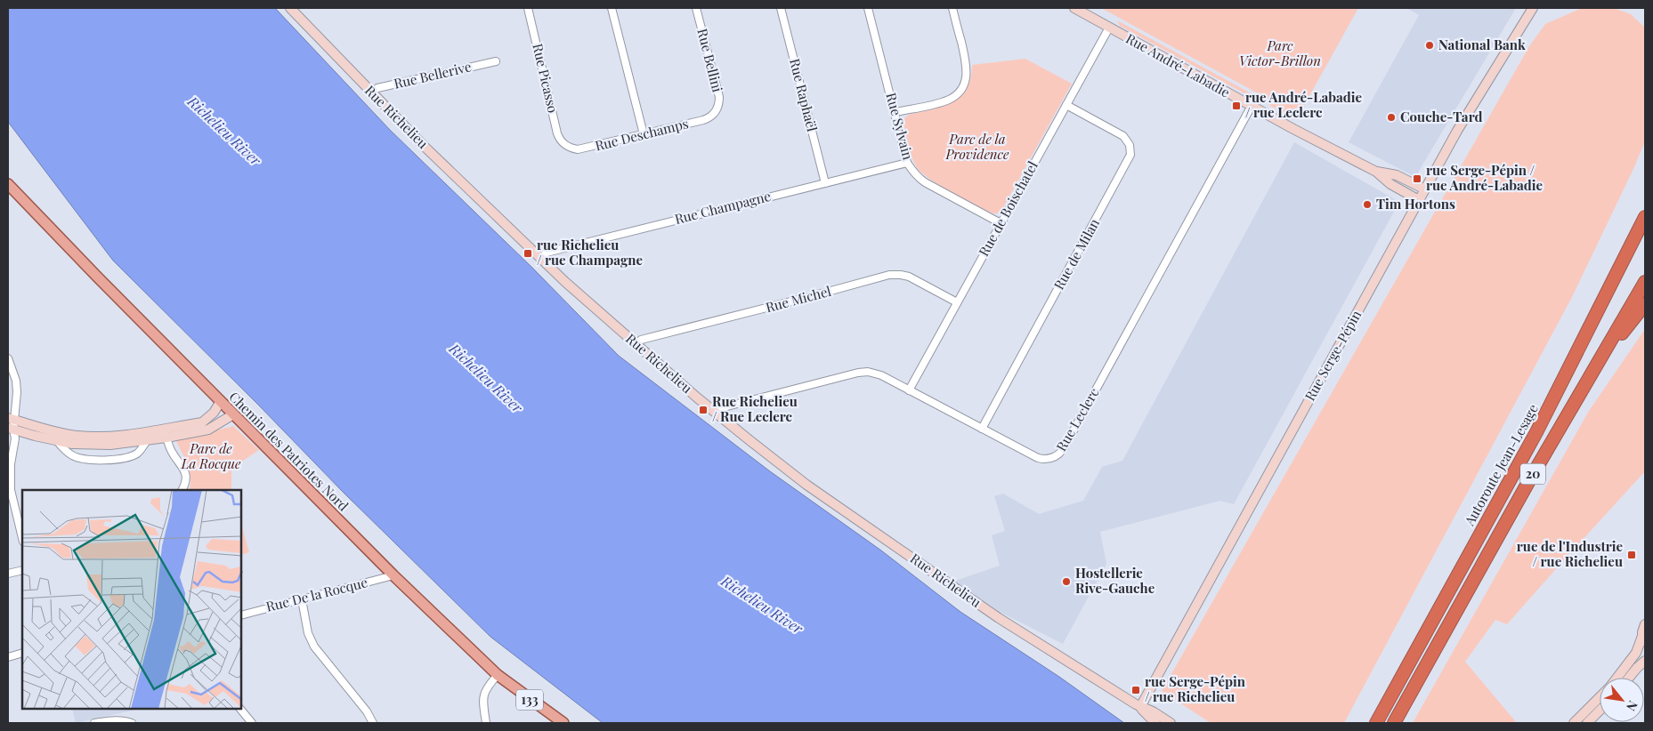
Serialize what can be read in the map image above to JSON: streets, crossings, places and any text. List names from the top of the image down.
{
  "streets": {
    "highway": ["Autoroute Jean-Lesage", "20"],
    "main road": ["Chemin des Patriotes Nord", "133"],
    "street": [
      "Rue Bellini",
      "Rue André-Labadie",
      "Rue Bellerive",
      "Rue Picasso",
      "Rue Raphaël",
      "Rue Richelieu",
      "Rue Sylvain",
      "Rue Deschamps",
      "Rue Champagne",
      "Rue de Boischatel",
      "Rue de Milan",
      "Rue Michel",
      "Rue Serge-Pépin",
      "Rue Leclerc",
      "Rue De la Rocque"
    ]
  },
  "crossings": [
    ["Rue Bellini", "Rue Deschamps"],
    ["Rue André-Labadie", "Rue de Boischatel"],
    ["Rue André-Labadie", "Rue Serge-Pépin"],
    ["Rue André-Labadie", "Rue Leclerc"],
    ["Rue Bellerive", "Rue Richelieu"],
    ["Rue Picasso", "Rue Deschamps"],
    ["Rue Raphaël", "Rue Champagne"],
    ["Rue Richelieu", "Rue Champagne"],
    ["Rue Richelieu", "Rue Michel"],
    ["Rue Richelieu", "Rue Serge-Pépin"],
    ["Rue Richelieu", "Rue Leclerc"],
    ["Rue Sylvain", "Rue Champagne"],
    ["Rue Sylvain", "Rue de Boischatel"],
    ["Rue de Boischatel", "Rue de Milan"],
    ["Rue de Boischatel", "Rue Michel"],
    ["Rue de Boischatel", "Rue Leclerc"],
    ["Rue de Milan", "Rue Leclerc"],
    ["Chemin des Patriotes Nord", "Rue De la Rocque"]
  ],
  "water": ["Richelieu River"],
  "parks": ["Parc Victor-Brillon", "Parc de la Providence", "Parc de La Rocque"],
  "places": {
    "other": [
      "National Bank",
      "Couche-Tard",
      "Tim Hortons",
      "Hostellerie Rive-Gauche"
    ],
    "transit": [
      "rue André-Labadie / rue Leclerc",
      "rue Serge-Pépin / rue André-Labadie",
      "rue Richelieu / rue Champagne",
      "Rue Richelieu / Rue Leclerc",
      "rue de l'Industrie / rue Richelieu",
      "rue Serge-Pépin / rue Richelieu"
    ]
  },
  "north": "bottom right"
}
